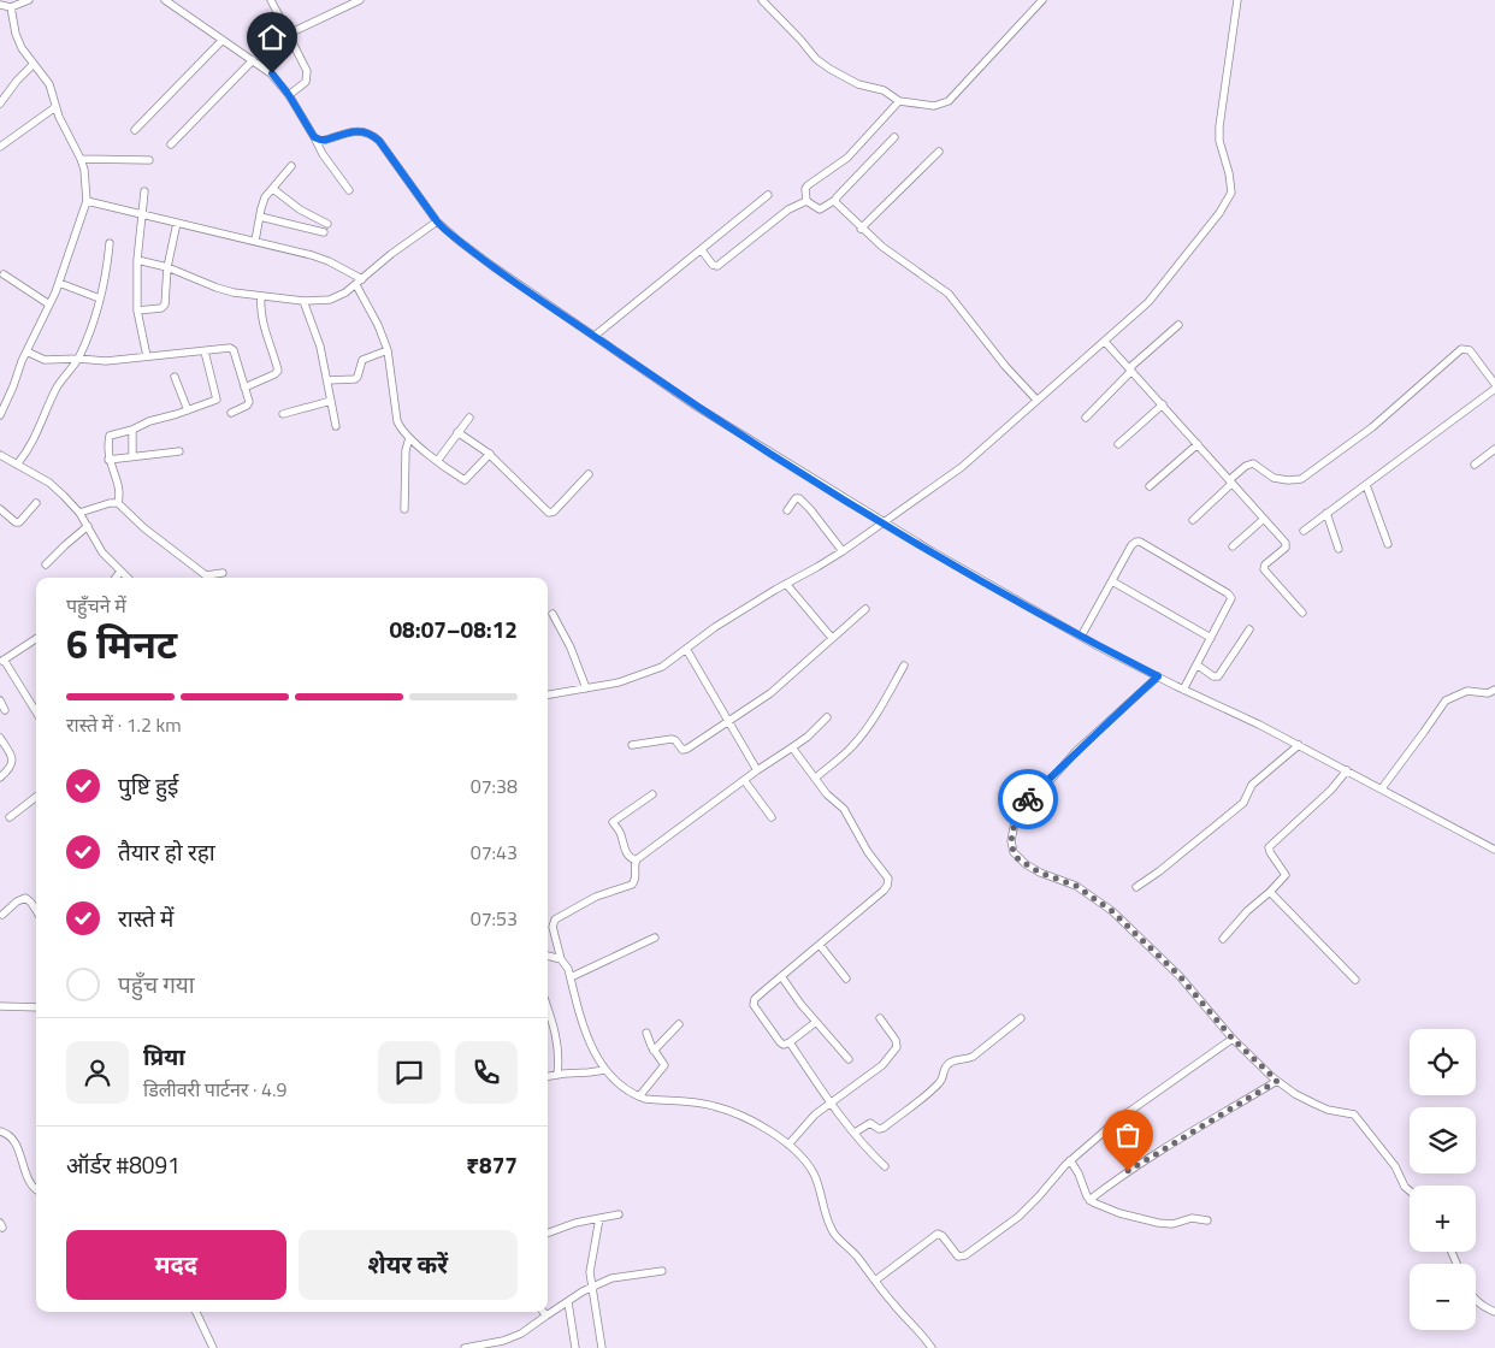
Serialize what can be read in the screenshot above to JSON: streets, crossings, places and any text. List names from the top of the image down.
{
  "page": {
    "heading": ["6 मिनट", "पहुँचने में", "08:07–08:12"],
    "panel": [
      "प्रिया",
      "डिलीवरी पार्टनर · 4.9",
      "ऑर्डर #8091",
      "₹877"
    ],
    "bar": "रास्ते में · 1.2 km",
    "list": [
      ["पुष्टि हुई", "07:38"],
      ["तैयार हो रहा", "07:43"],
      ["रास्ते में", "07:53"],
      "पहुँच गया"
    ],
    "map_buttons": ["+", "−"],
    "buttons": ["मदद", "शेयर करें"]
  }
}
